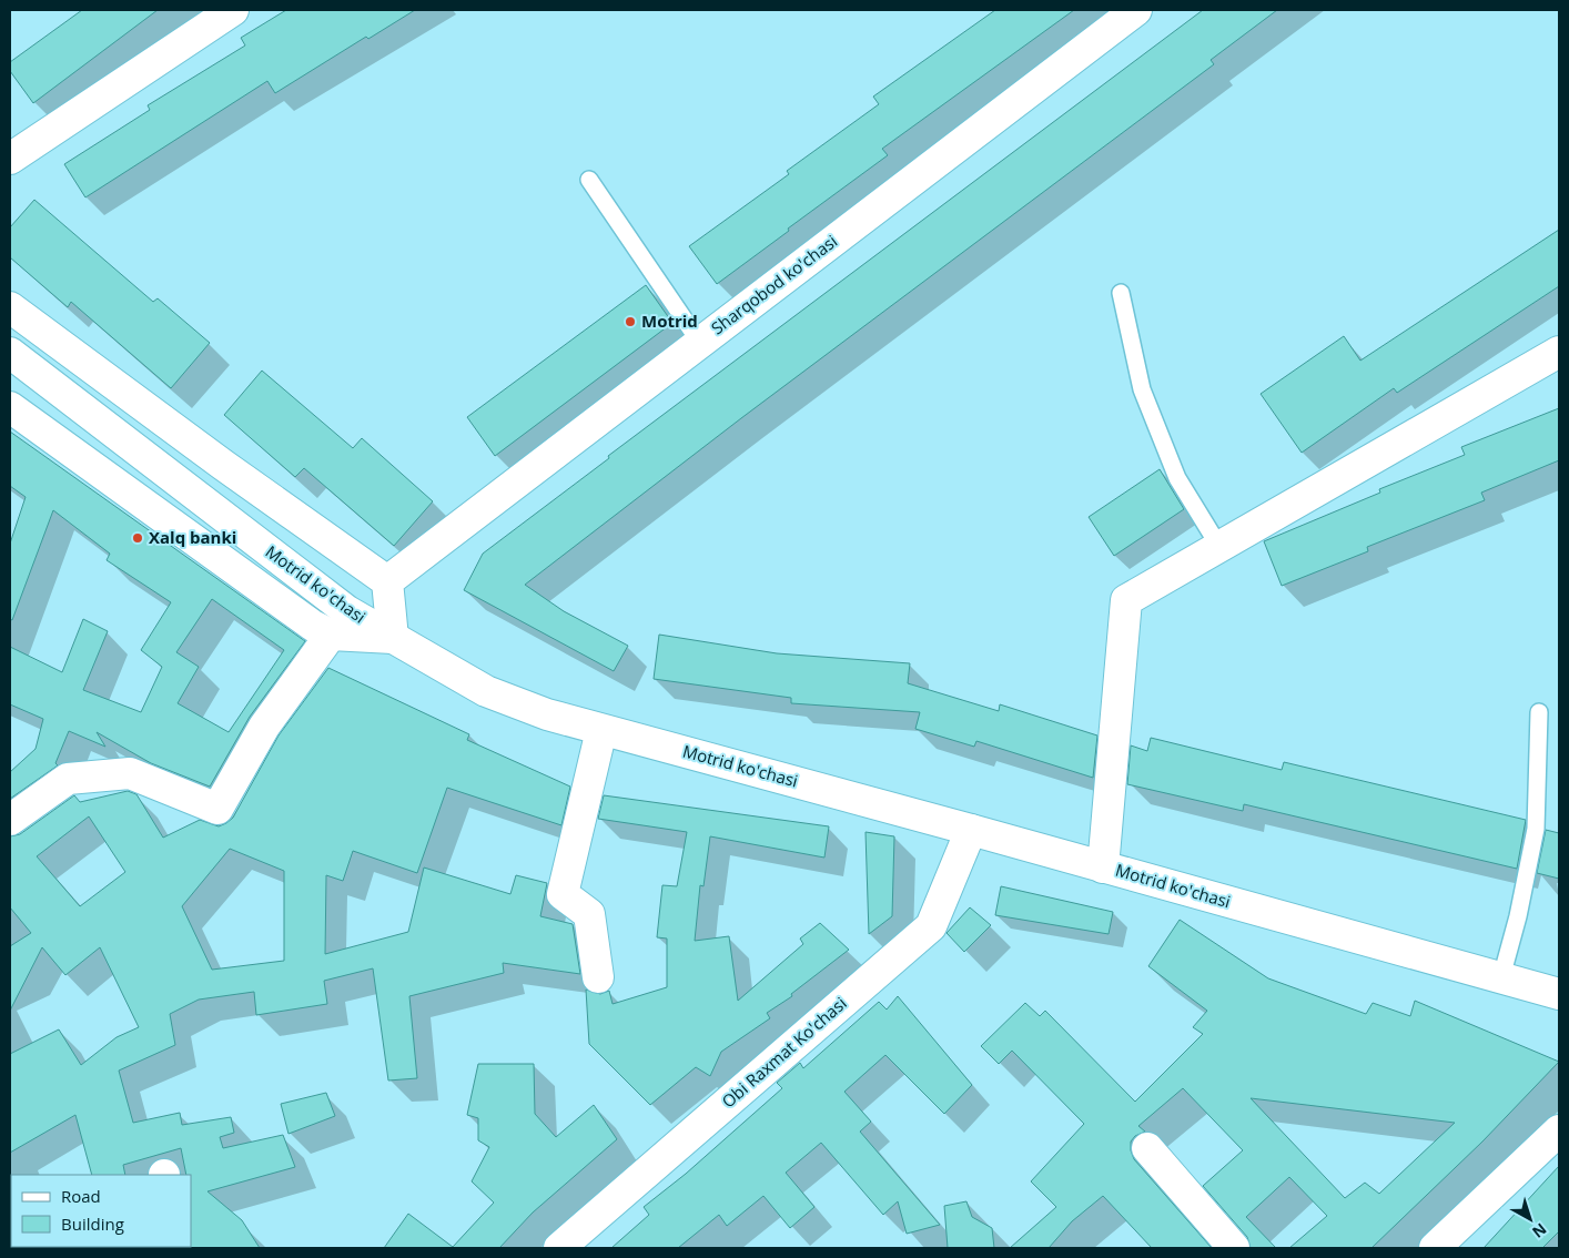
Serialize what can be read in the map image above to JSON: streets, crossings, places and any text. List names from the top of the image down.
{
  "streets": {
    "street": ["Sharqobod ko'chasi", "Motrid ko'chasi", "Obi Raxmat Ko'chasi"]
  },
  "crossings": [
    ["Motrid ko'chasi", "Obi Raxmat Ko'chasi"]
  ],
  "places": ["Motrid", "Xalq banki"],
  "legend": ["Road", "Building"],
  "north": "bottom right"
}
